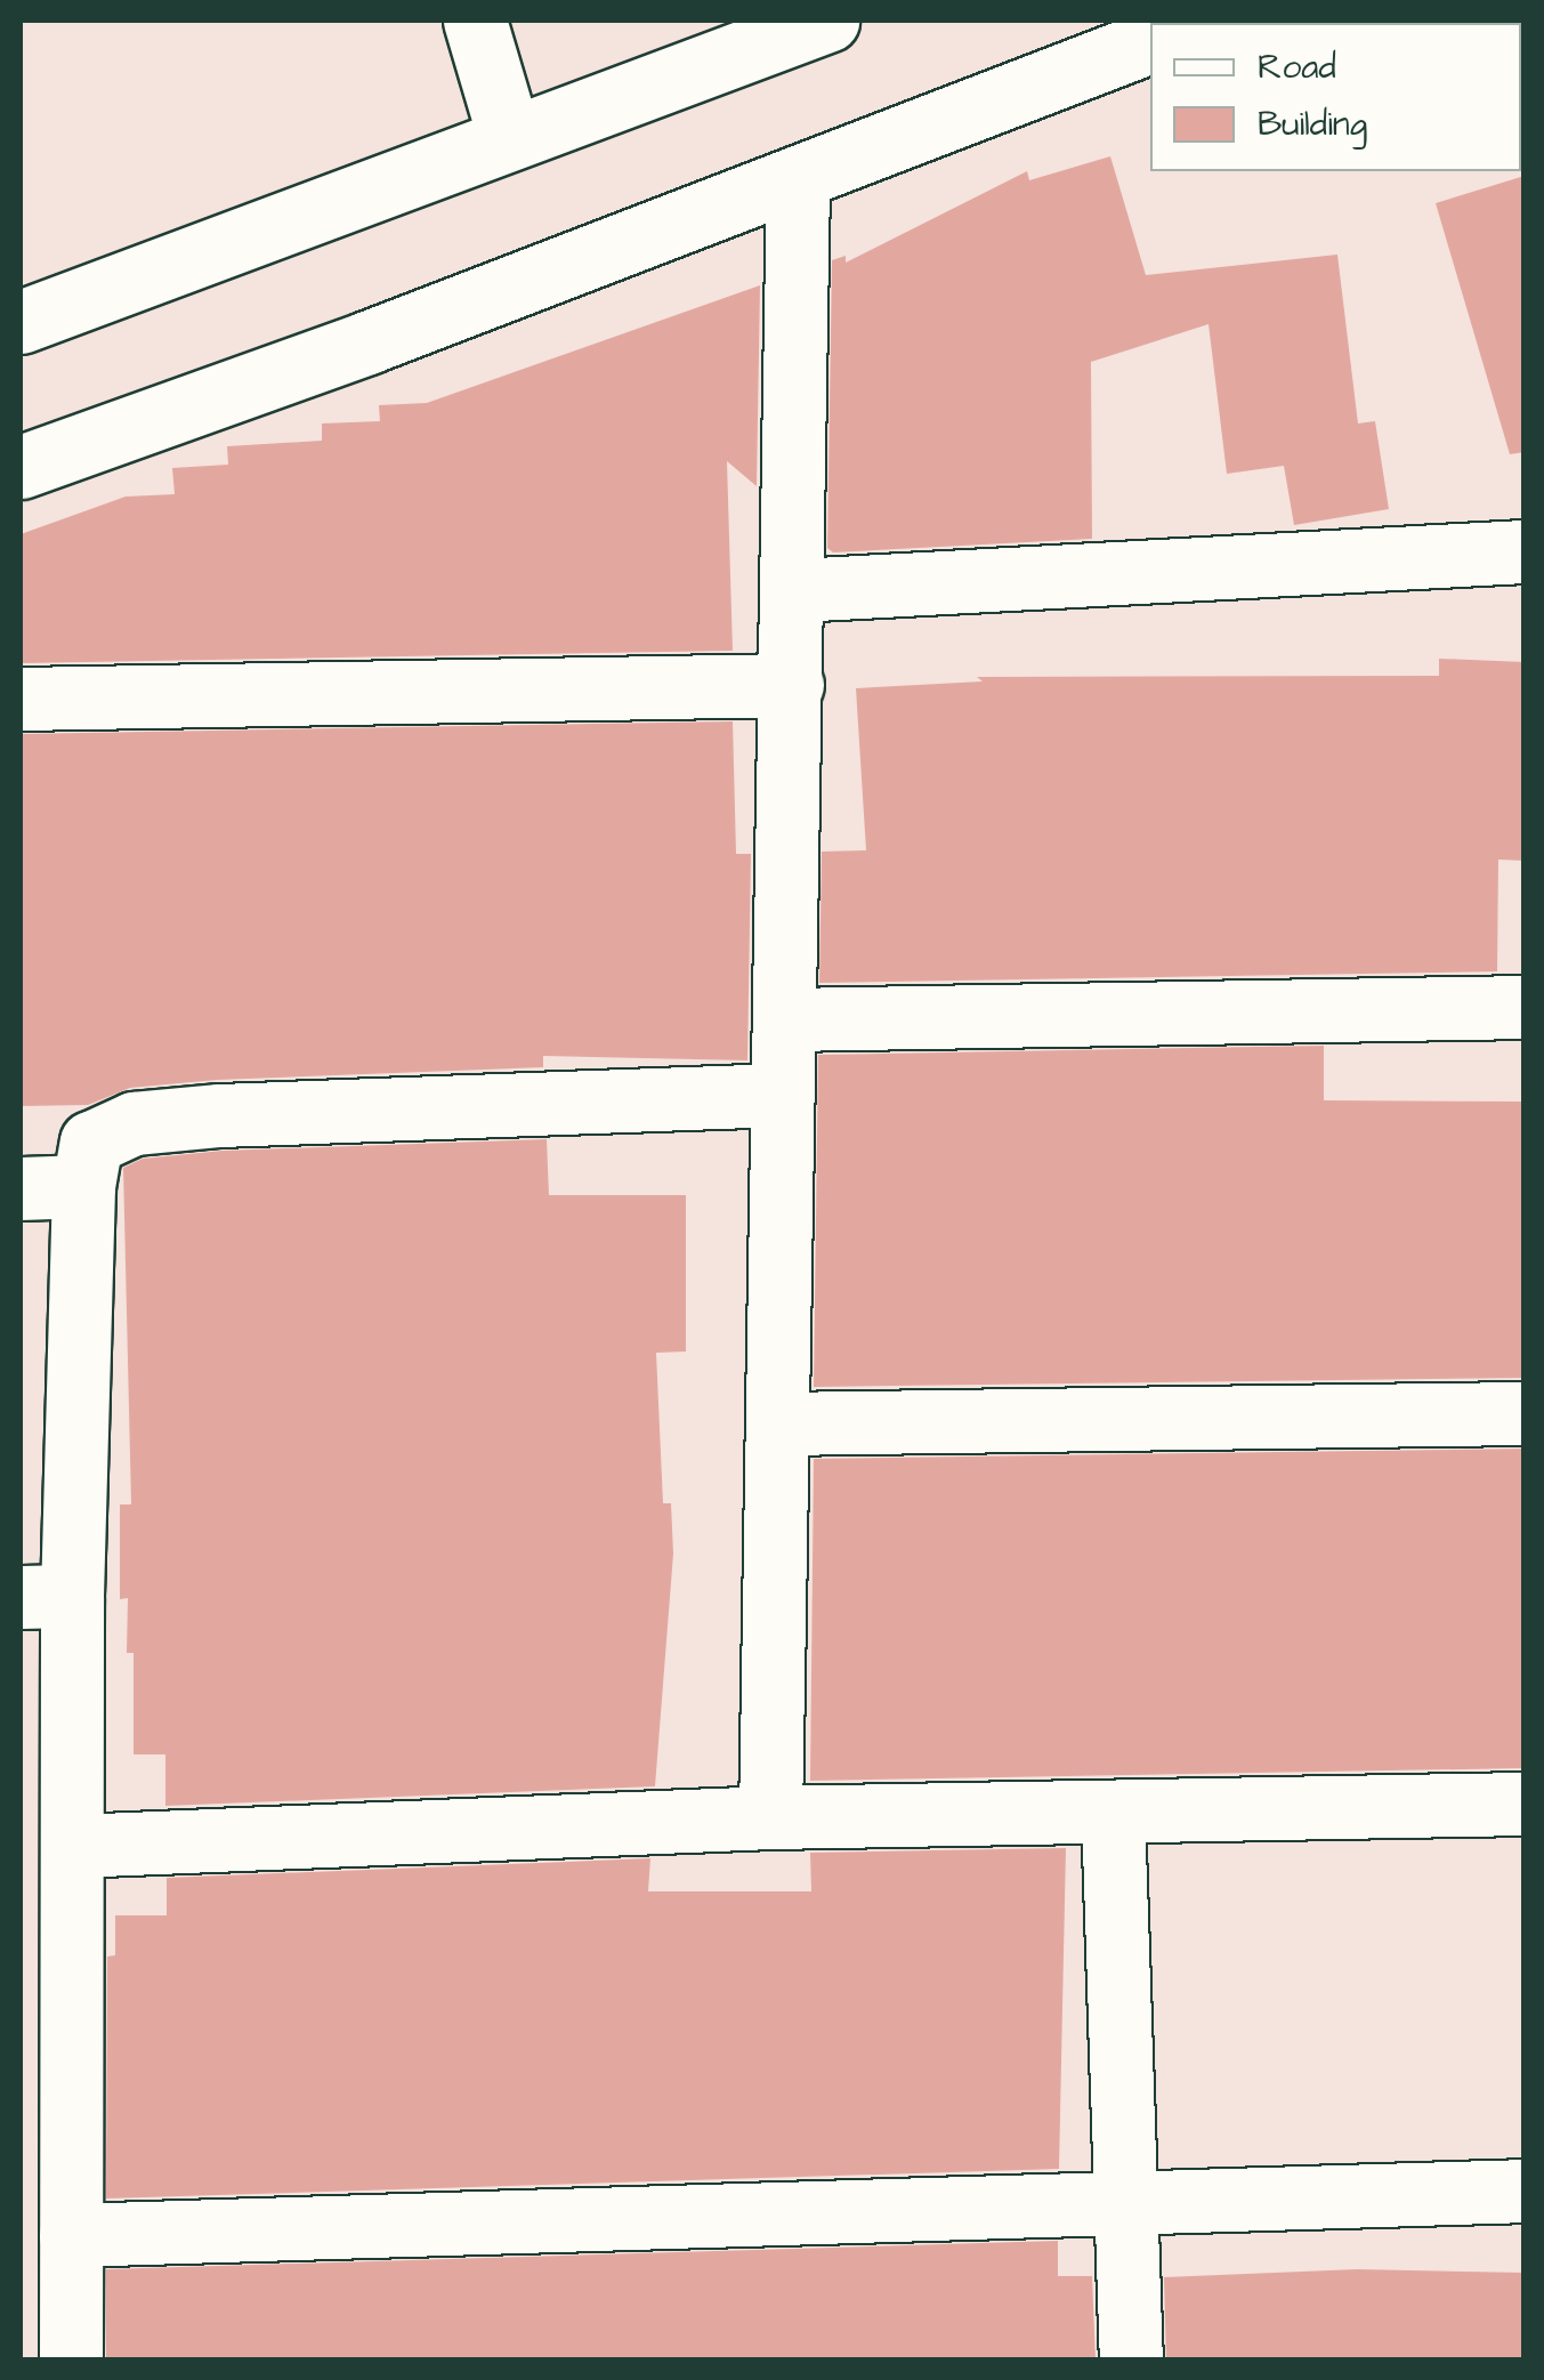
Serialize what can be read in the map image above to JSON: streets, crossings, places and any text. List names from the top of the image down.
{
  "legend": ["Road", "Building"]
}
